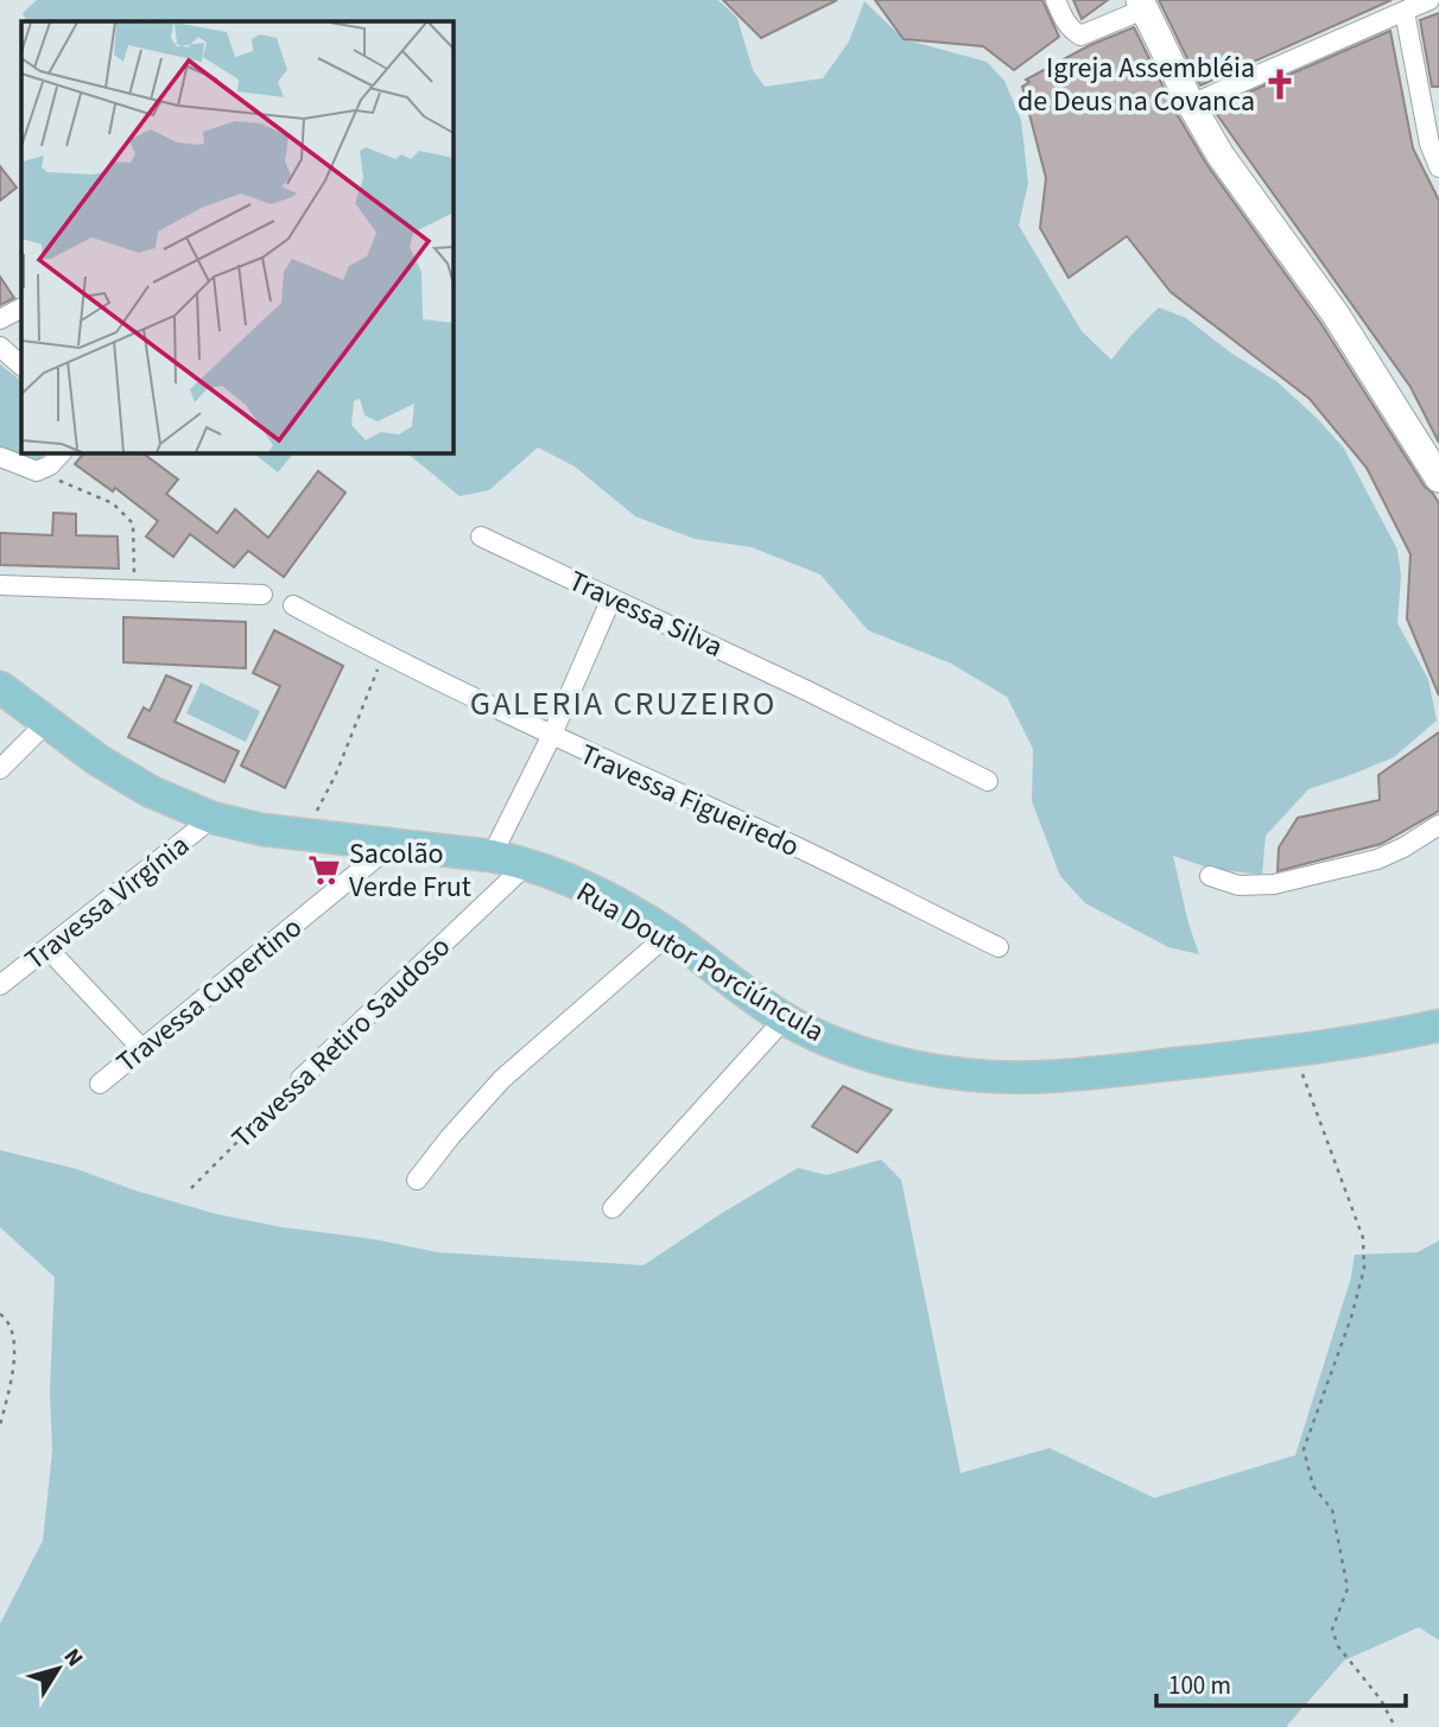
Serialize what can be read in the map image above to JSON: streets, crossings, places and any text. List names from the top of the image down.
{
  "streets": {
    "main road": ["Rua Doutor Porciúncula"],
    "street": [
      "Travessa Silva",
      "Travessa Figueiredo",
      "Travessa Virgínia",
      "Travessa Cupertino",
      "Travessa Retiro Saudoso"
    ]
  },
  "crossings": [
    ["Travessa Virgínia", "Rua Doutor Porciúncula"],
    ["Rua Doutor Porciúncula", "Travessa Cupertino"],
    ["Rua Doutor Porciúncula", "Travessa Retiro Saudoso"]
  ],
  "districts": ["GALERIA CRUZEIRO"],
  "places": {
    "church": ["Igreja Assembléia de Deus na Covanca"],
    "supermarket": ["Sacolão Verde Frut"]
  },
  "scale_bar": "100 m",
  "north": "top right"
}
